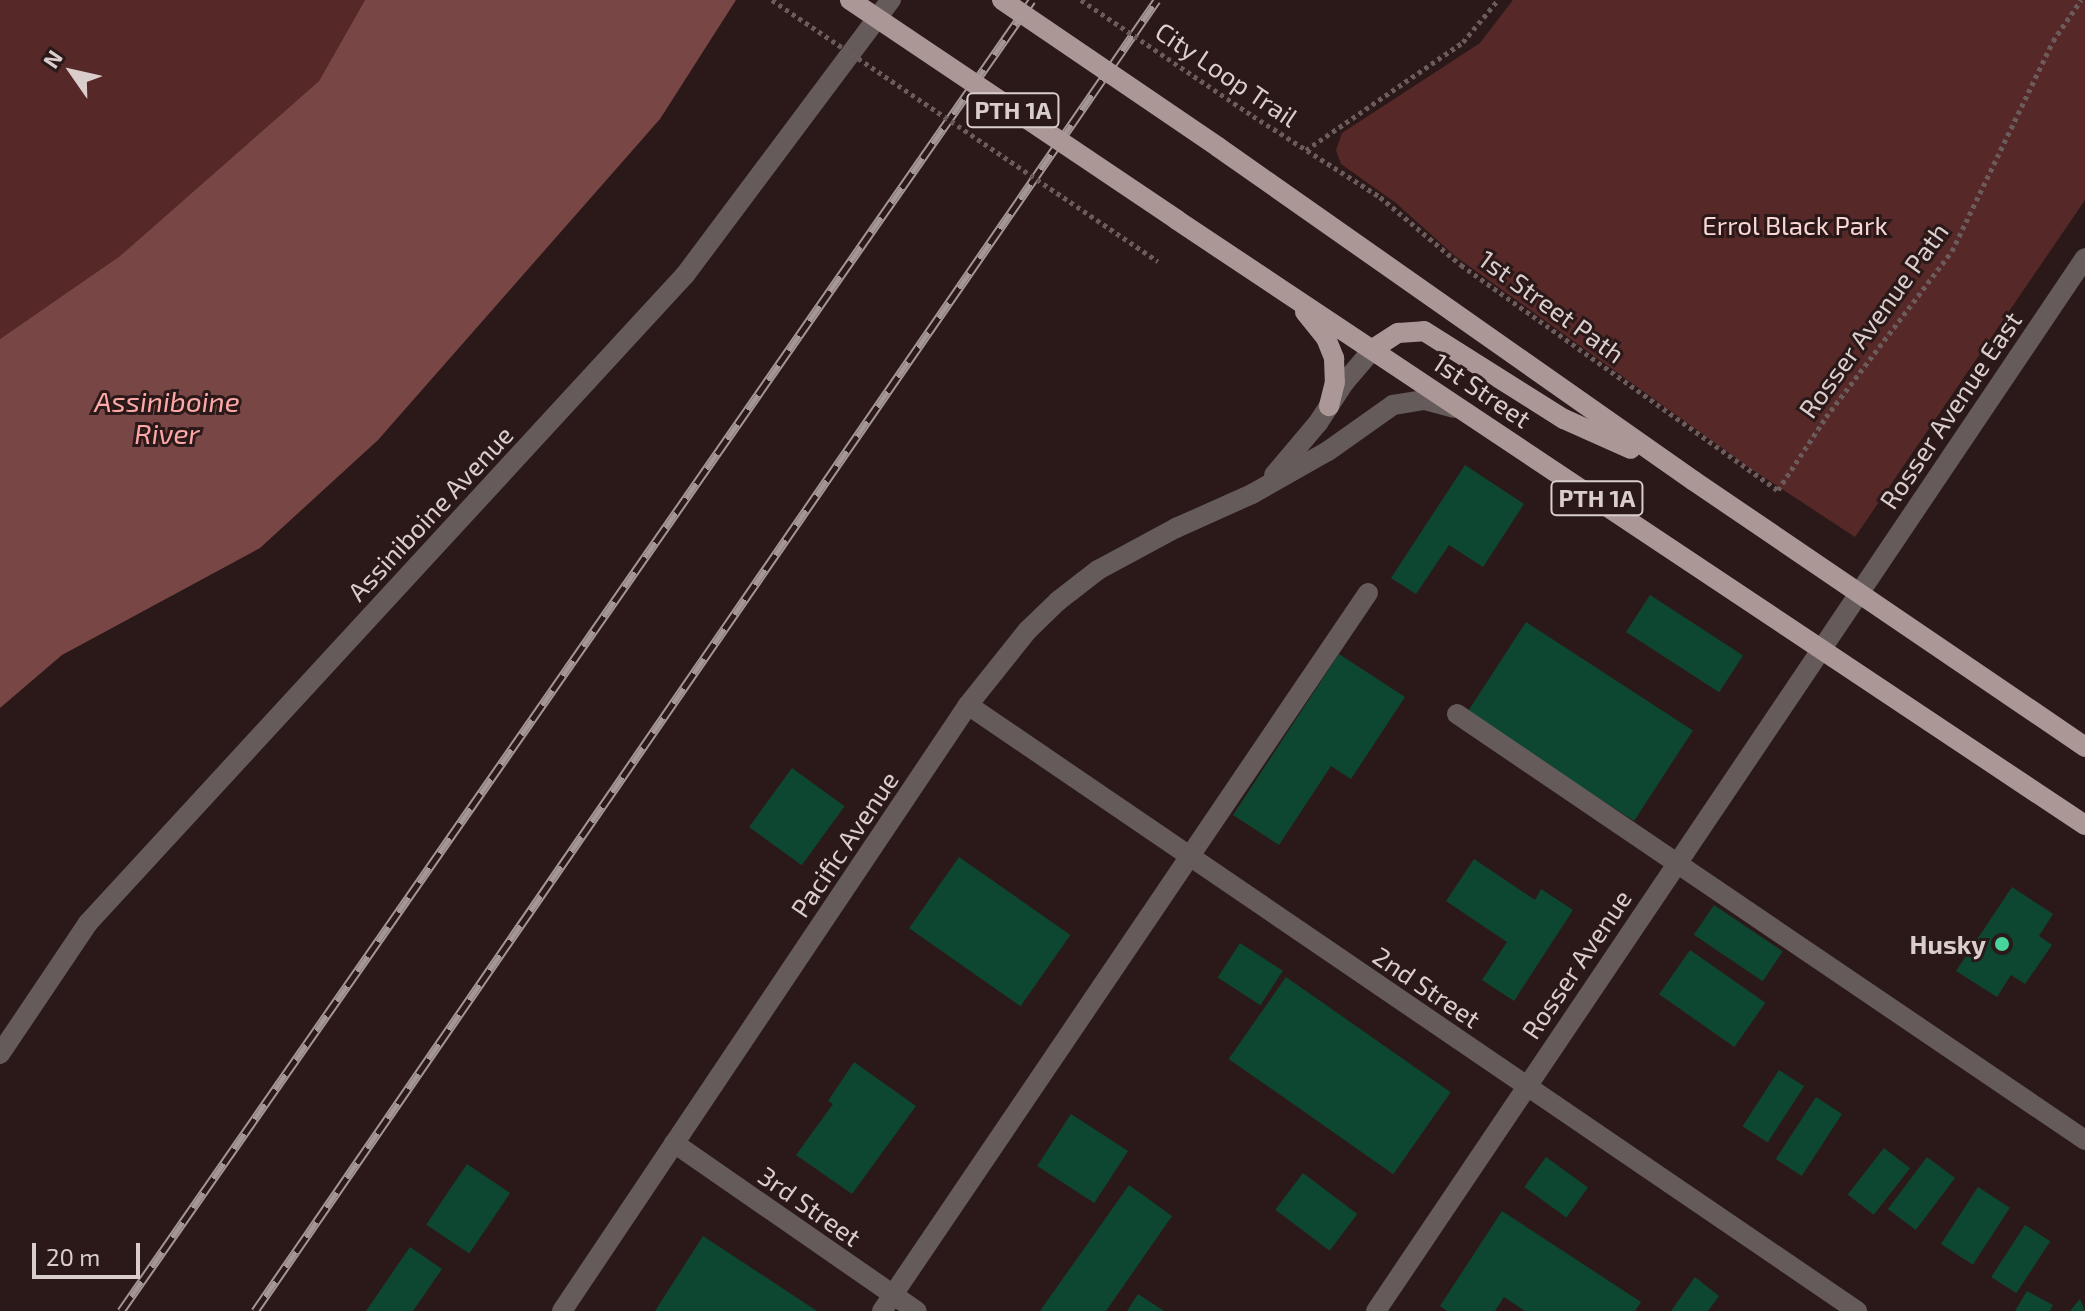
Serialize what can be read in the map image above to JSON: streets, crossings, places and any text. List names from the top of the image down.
{
  "streets": {
    "main road": ["PTH 1A", "1st Street"],
    "street": [
      "Rosser Avenue East",
      "Assiniboine Avenue",
      "Pacific Avenue",
      "Rosser Avenue",
      "2nd Street",
      "3rd Street"
    ],
    "path": ["City Loop Trail", "1st Street Path", "Rosser Avenue Path"]
  },
  "crossings": [
    ["City Loop Trail", "1st Street Path"],
    ["1st Street Path", "Rosser Avenue Path"],
    ["1st Street", "Rosser Avenue East"],
    ["1st Street", "Pacific Avenue"],
    ["1st Street", "Rosser Avenue"],
    ["Rosser Avenue East", "Rosser Avenue"],
    ["Pacific Avenue", "2nd Street"],
    ["Pacific Avenue", "3rd Street"],
    ["Rosser Avenue", "2nd Street"]
  ],
  "water": ["Assiniboine River"],
  "parks": ["Errol Black Park"],
  "places": ["Husky"],
  "scale_bar": "20 m",
  "north": "top left"
}
